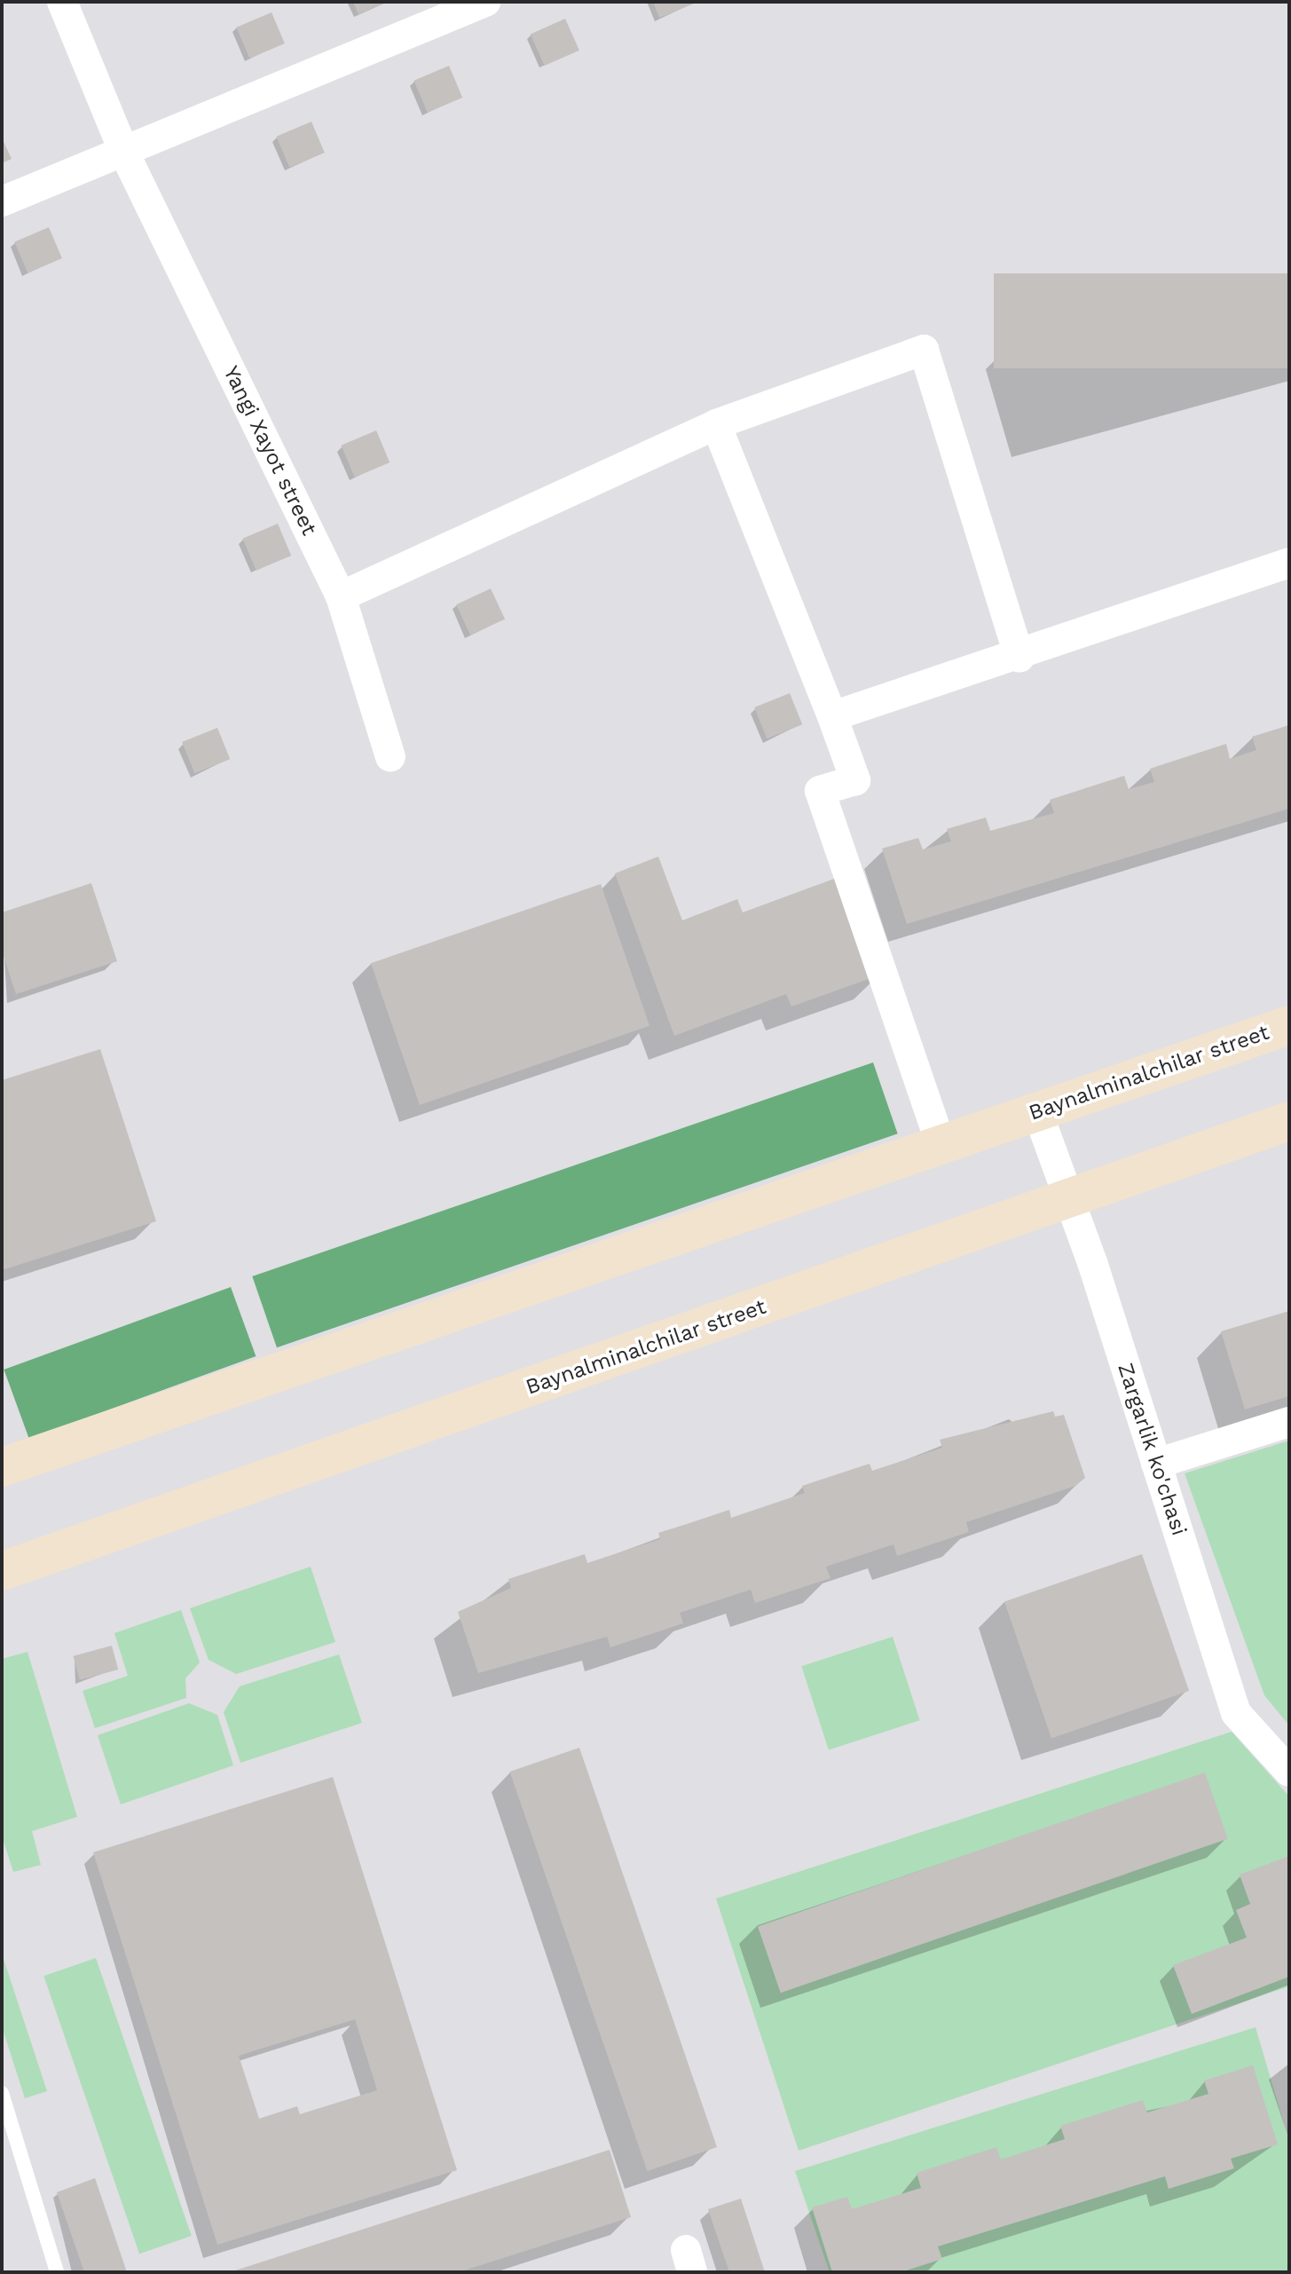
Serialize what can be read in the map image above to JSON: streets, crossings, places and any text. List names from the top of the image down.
{
  "streets": {
    "main road": ["Baynalminalchilar street"],
    "street": ["Yangi Xayot street", "Zargarlik ko'chasi"]
  },
  "crossings": [
    ["Baynalminalchilar street", "Zargarlik ko'chasi"]
  ]
}
